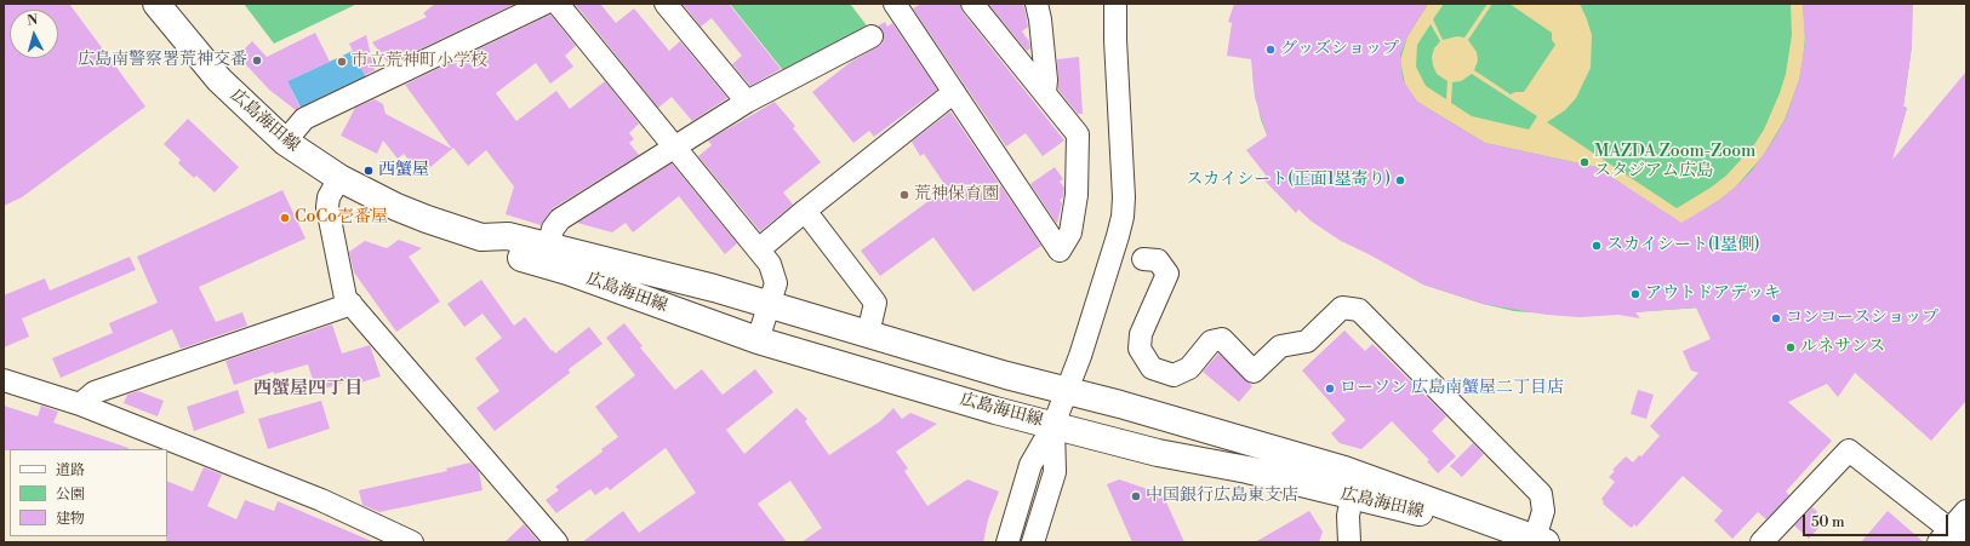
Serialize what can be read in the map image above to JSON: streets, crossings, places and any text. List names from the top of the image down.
{
  "streets": {
    "main road": ["広島海田線"]
  },
  "districts": ["西蟹屋四丁目"],
  "places": [
    "グッズショップ",
    "広島南警察署荒神交番",
    "市立荒神町小学校",
    "MAZDA Zoom-Zoom スタジアム広島",
    "西蟹屋",
    "スカイシート(正面1塁寄り)",
    "荒神保育園",
    "CoCo壱番屋",
    "スカイシート(1塁側)",
    "アウトドアデッキ",
    "コンコースショップ",
    "ルネサンス",
    "ローソン 広島南蟹屋二丁目店",
    "中国銀行広島東支店"
  ],
  "legend": ["道路", "公園", "建物"],
  "scale_bar": "50 m",
  "north": "top"
}
